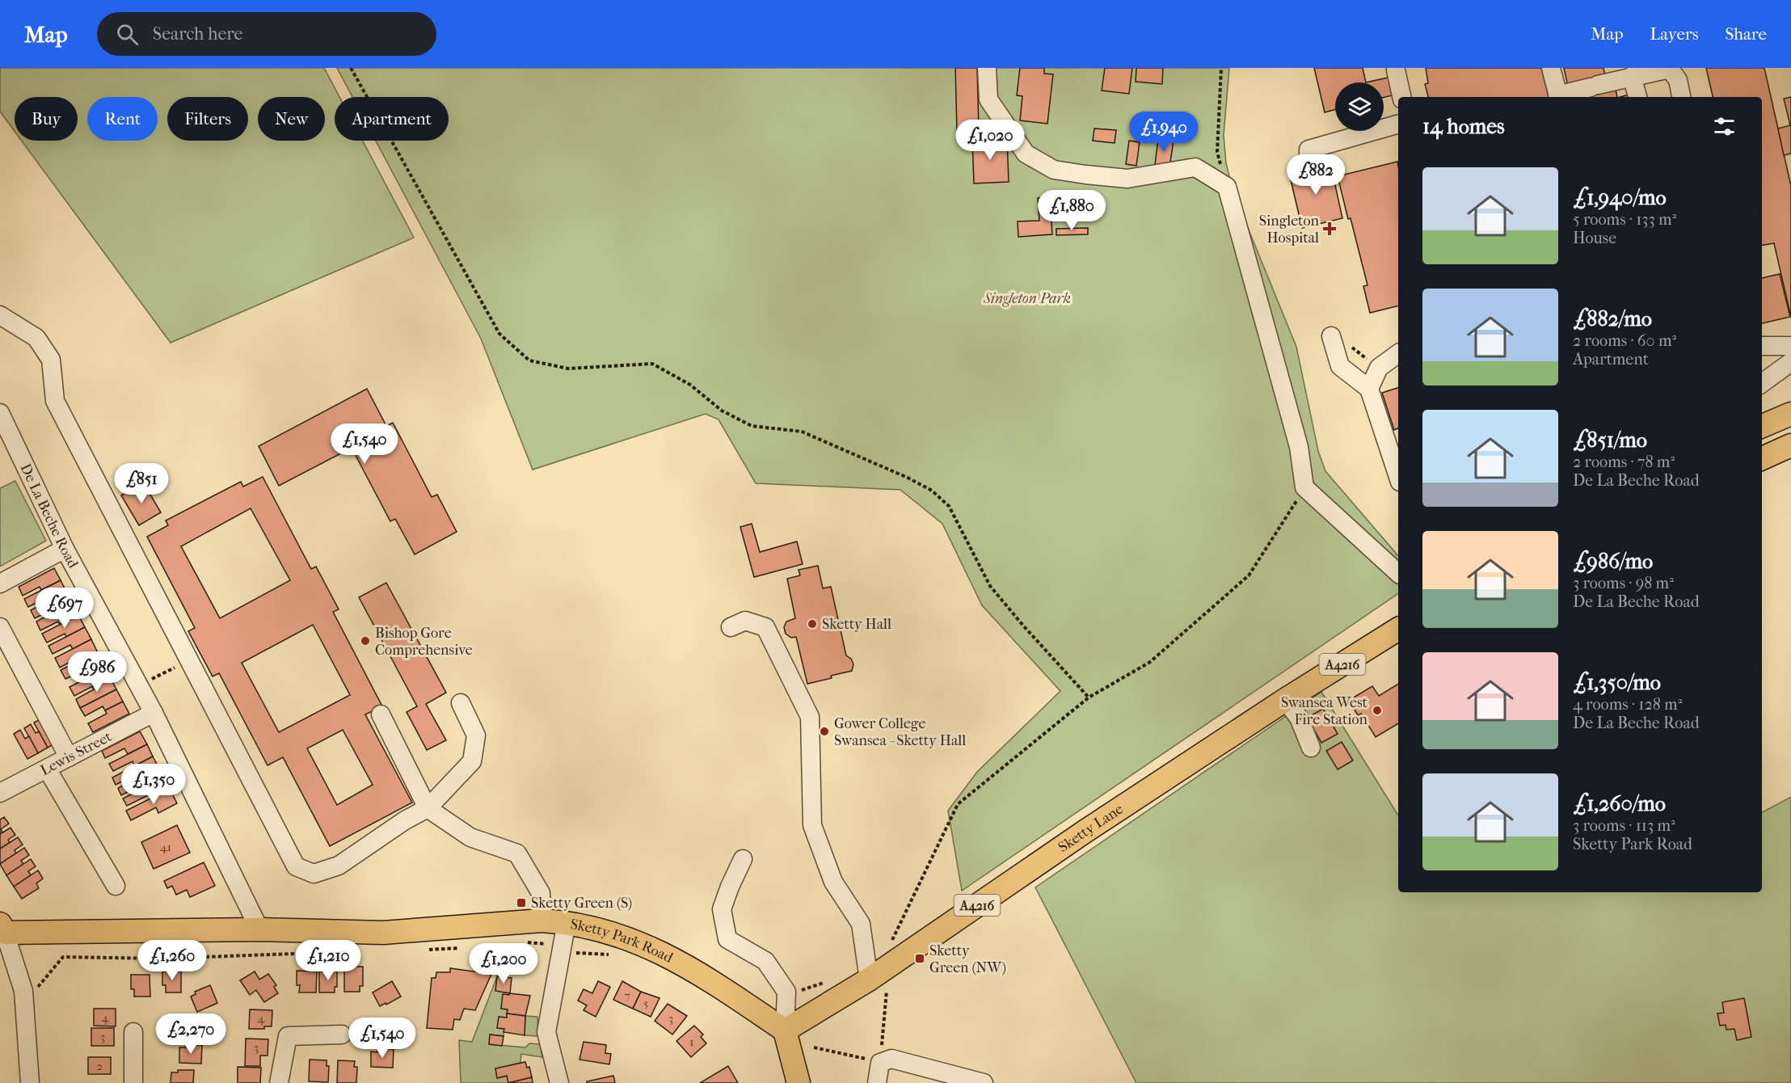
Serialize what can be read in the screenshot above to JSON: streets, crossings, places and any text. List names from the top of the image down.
{
  "streets": {
    "main road": ["A4216", "Sketty Lane", "Sketty Park Road"],
    "street": ["De La Beche Road", "Lewis Street"]
  },
  "crossings": [
    ["De La Beche Road", "Lewis Street"],
    ["De La Beche Road", "Sketty Park Road"],
    ["Sketty Lane", "Sketty Park Road"]
  ],
  "parks": ["Singleton Park"],
  "places": {
    "health": ["Singleton Hospital"],
    "other": [
      "Sketty Hall",
      "Bishop Gore Comprehensive",
      "Swansea West Fire Station",
      "Gower College Swansea - Sketty Hall"
    ],
    "transit": ["Sketty Green (S)", "Sketty Green (NW)"]
  },
  "house_numbers": [
    "41",
    "7",
    "5",
    "4",
    "4",
    "3",
    "3",
    "1",
    "3",
    "2"
  ],
  "page": {
    "header": "Map",
    "search": "Search here",
    "nav": ["Map", "Layers", "Share"],
    "chip": [
      "Buy",
      "Rent",
      "Filters",
      "New",
      "Apartment"
    ],
    "heading": "14 homes",
    "price": [
      "£1,940",
      "£1,020",
      "£882",
      "£1,880",
      "£1,540",
      "£851",
      "£697",
      "£986",
      "£1,350",
      "£1,260",
      "£1,210",
      "£1,200",
      "£2,270",
      "£1,540"
    ],
    "list": [
      {
        "name": "£1,940/mo",
        "note": "5 rooms · 133 m² · House"
      },
      {
        "name": "£882/mo",
        "note": "2 rooms · 60 m² · Apartment"
      },
      {
        "name": "£851/mo",
        "note": "2 rooms · 78 m² · De La Beche Road"
      },
      {
        "name": "£986/mo",
        "note": "3 rooms · 98 m² · De La Beche Road"
      },
      {
        "name": "£1,350/mo",
        "note": "4 rooms · 128 m² · De La Beche Road"
      },
      {
        "name": "£1,260/mo",
        "note": "3 rooms · 113 m² · Sketty Park Road"
      }
    ]
  }
}
